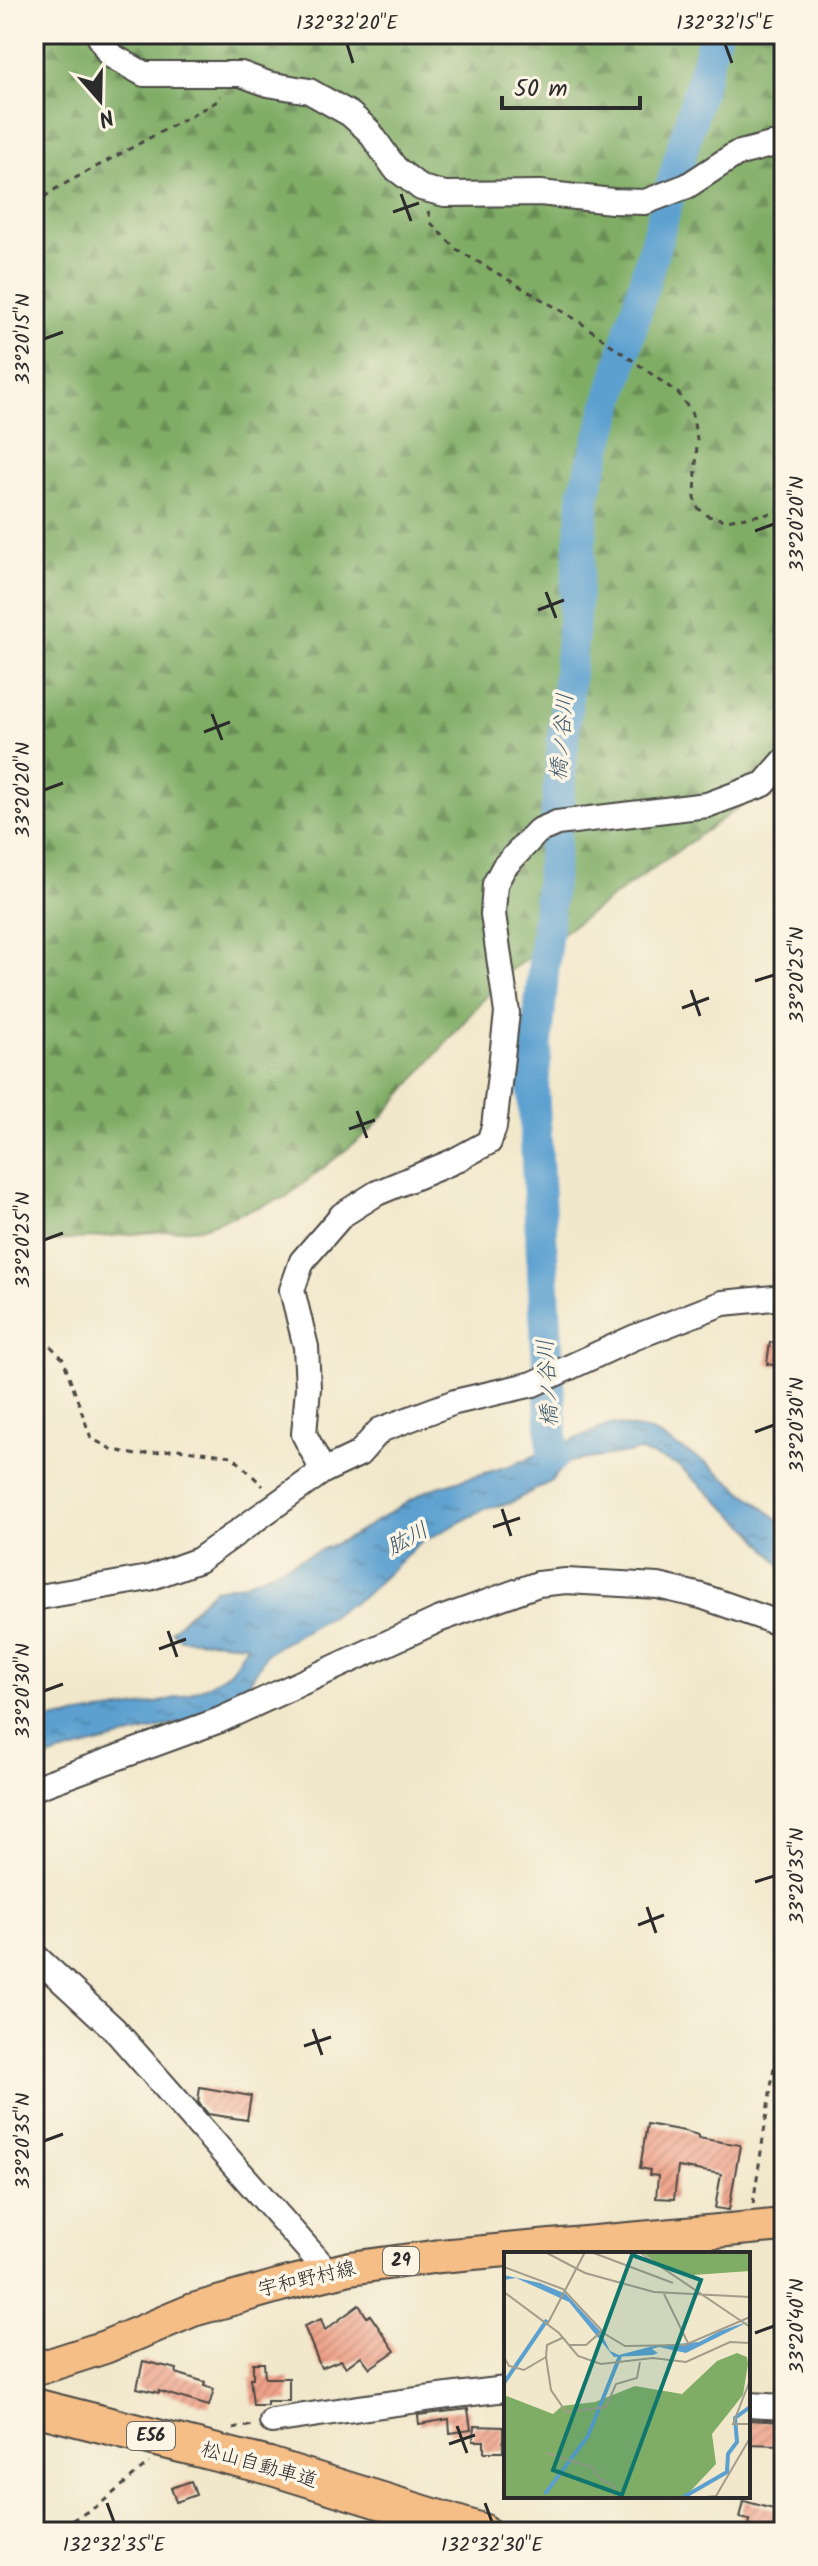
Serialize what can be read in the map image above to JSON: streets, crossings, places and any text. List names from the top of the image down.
{
  "streets": {
    "highway": ["E56", "松山自動車道"],
    "main road": ["29", "宇和野村線"]
  },
  "water": ["橋ノ谷川", "肱川"],
  "scale_bar": "50 m",
  "north": "bottom",
  "coordinates": [
    "132°32'20\"E",
    "132°32'15\"E",
    "33°20'15\"N",
    "33°20'20\"N",
    "33°20'25\"N",
    "33°20'30\"N",
    "33°20'35\"N",
    "33°20'40\"N",
    "132°32'35\"E",
    "132°32'30\"E"
  ]
}
